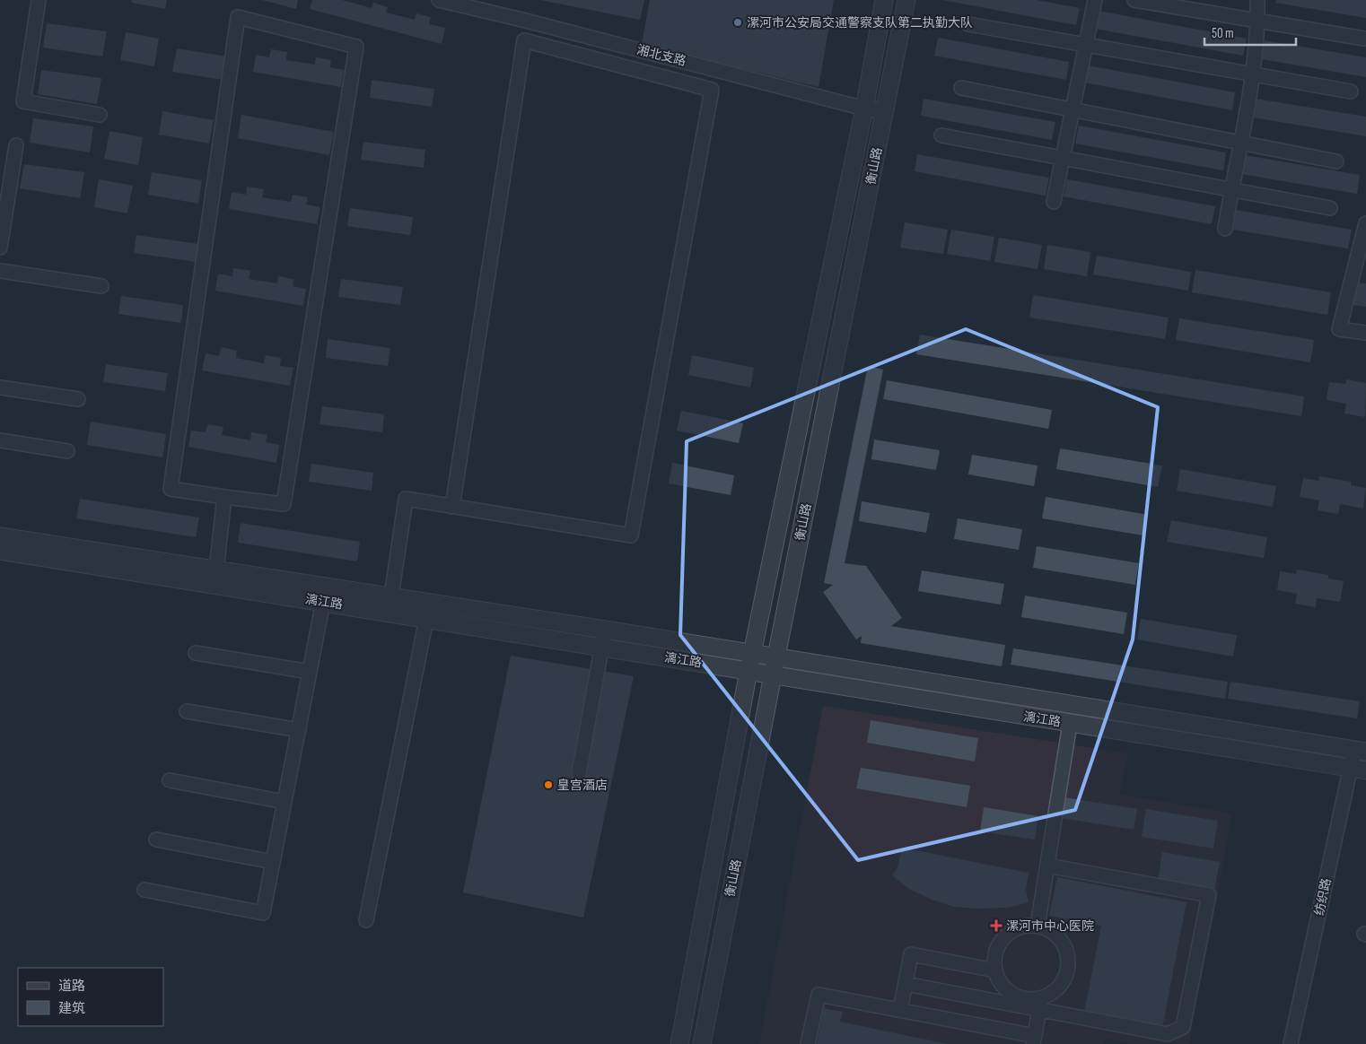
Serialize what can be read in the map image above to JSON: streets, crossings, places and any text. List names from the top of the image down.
{
  "streets": {
    "street": [
      "湘北支路",
      "衡山路",
      "漓江路",
      "纺织路"
    ]
  },
  "crossings": [
    ["湘北支路", "衡山路"],
    ["衡山路", "漓江路"],
    ["漓江路", "纺织路"]
  ],
  "places": {
    "other": ["漯河市公安局交通警察支队第二执勤大队", "皇宫酒店"],
    "health": ["漯河市中心医院"]
  },
  "legend": ["道路", "建筑"],
  "scale_bar": "50 m"
}
